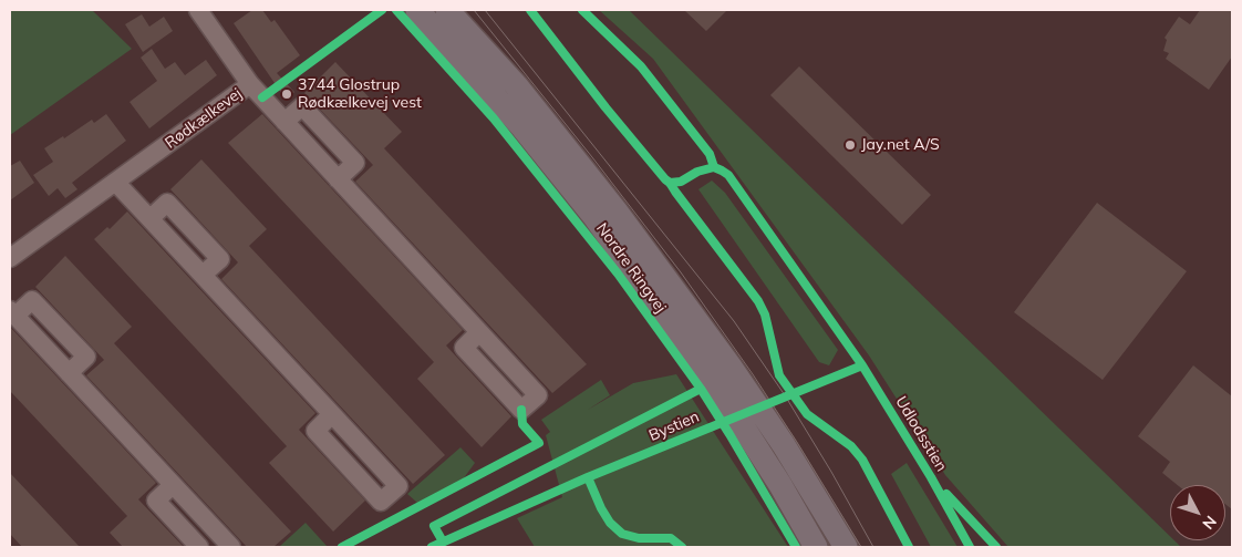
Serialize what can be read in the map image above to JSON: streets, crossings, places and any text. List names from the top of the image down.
{
  "streets": {
    "main road": ["Nordre Ringvej"],
    "street": ["Rødkælkevej"],
    "cycle path": ["Bystien", "Udlodsstien"]
  },
  "places": ["3744 Glostrup Rødkælkevej vest", "Jay.net A/S"],
  "north": "bottom right"
}
